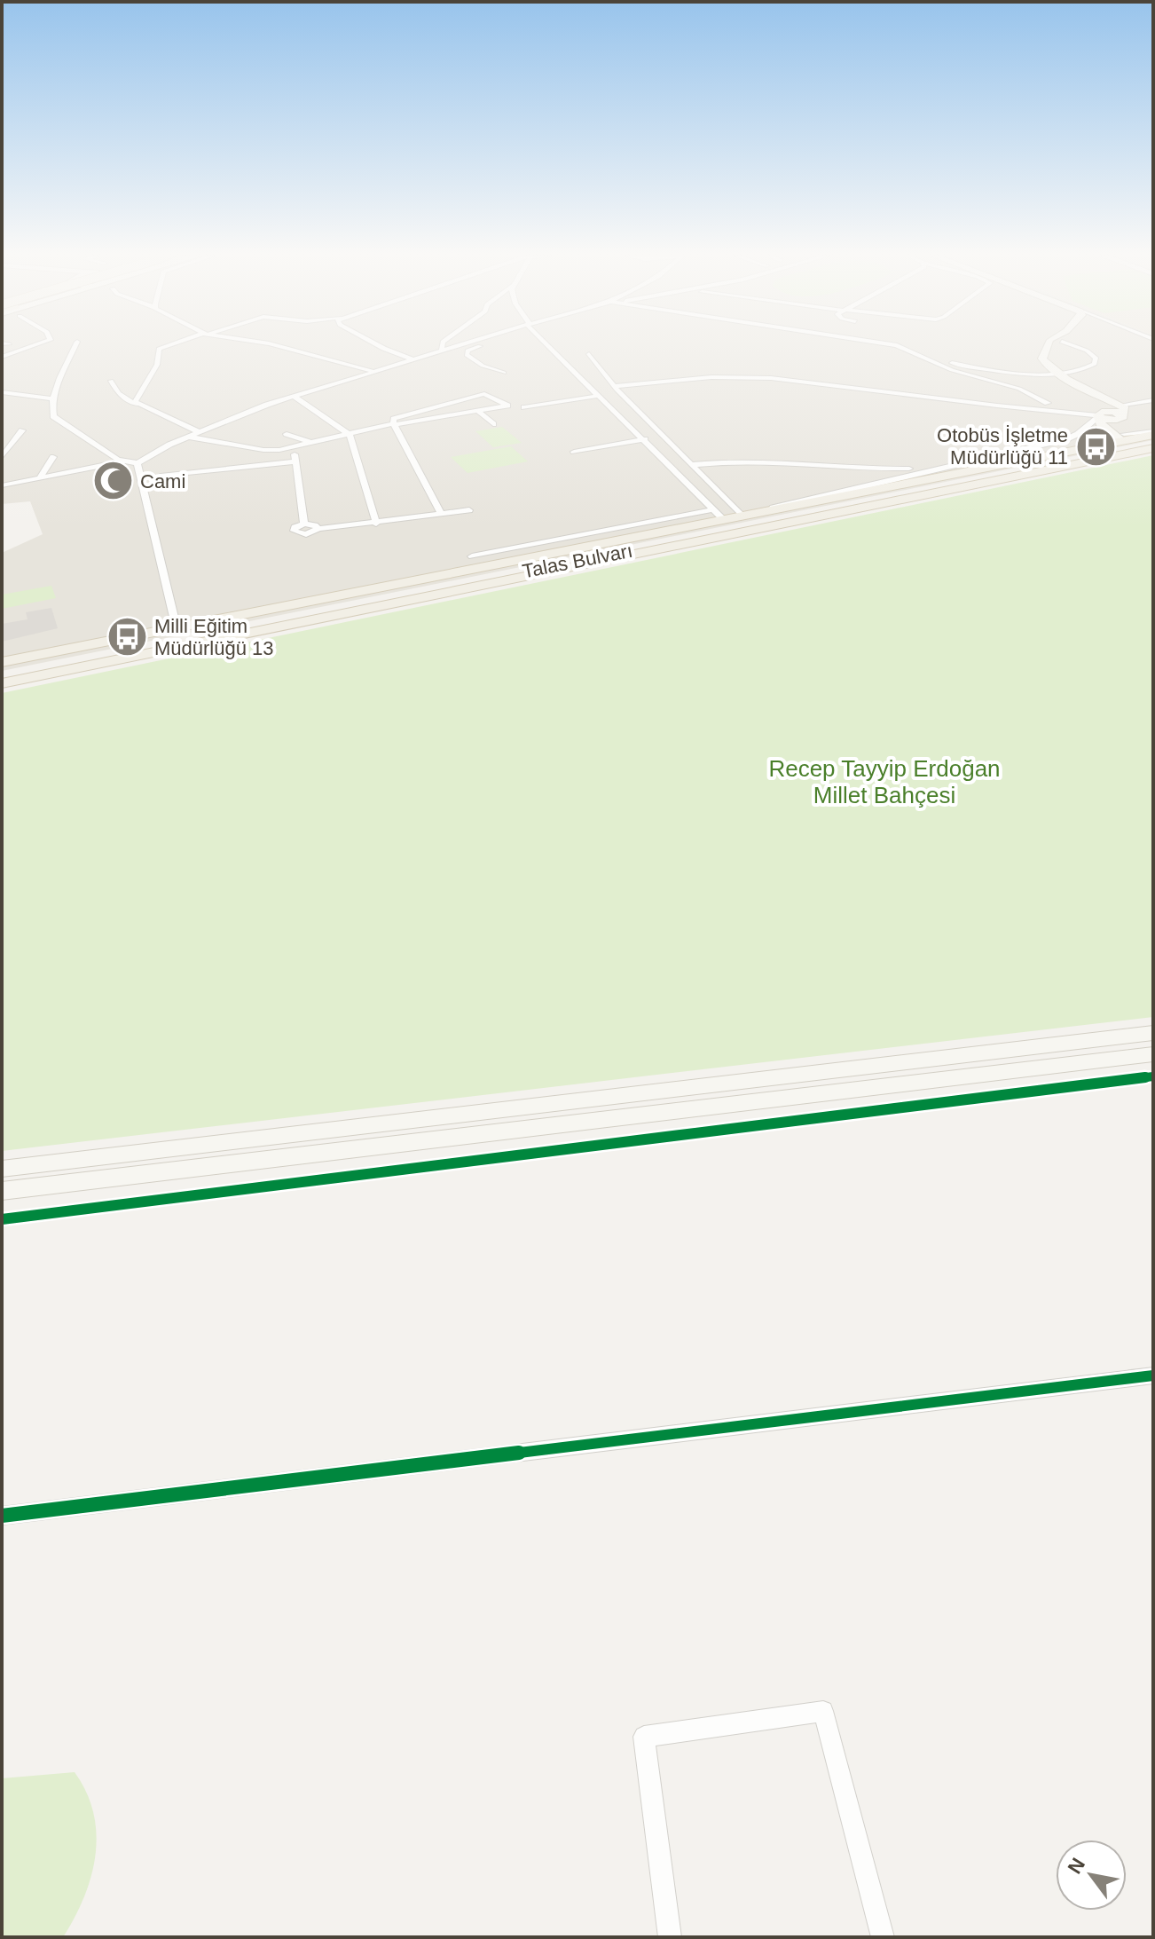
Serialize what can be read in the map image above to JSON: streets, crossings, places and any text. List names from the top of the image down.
{
  "streets": {
    "main road": ["Talas Bulvarı"]
  },
  "parks": ["Recep Tayyip Erdoğan Millet Bahçesi"],
  "places": {
    "bus stop": ["Otobüs İşletme Müdürlüğü 11", "Milli Eğitim Müdürlüğü 13"],
    "mosque": ["Cami"]
  },
  "north": "top left"
}
